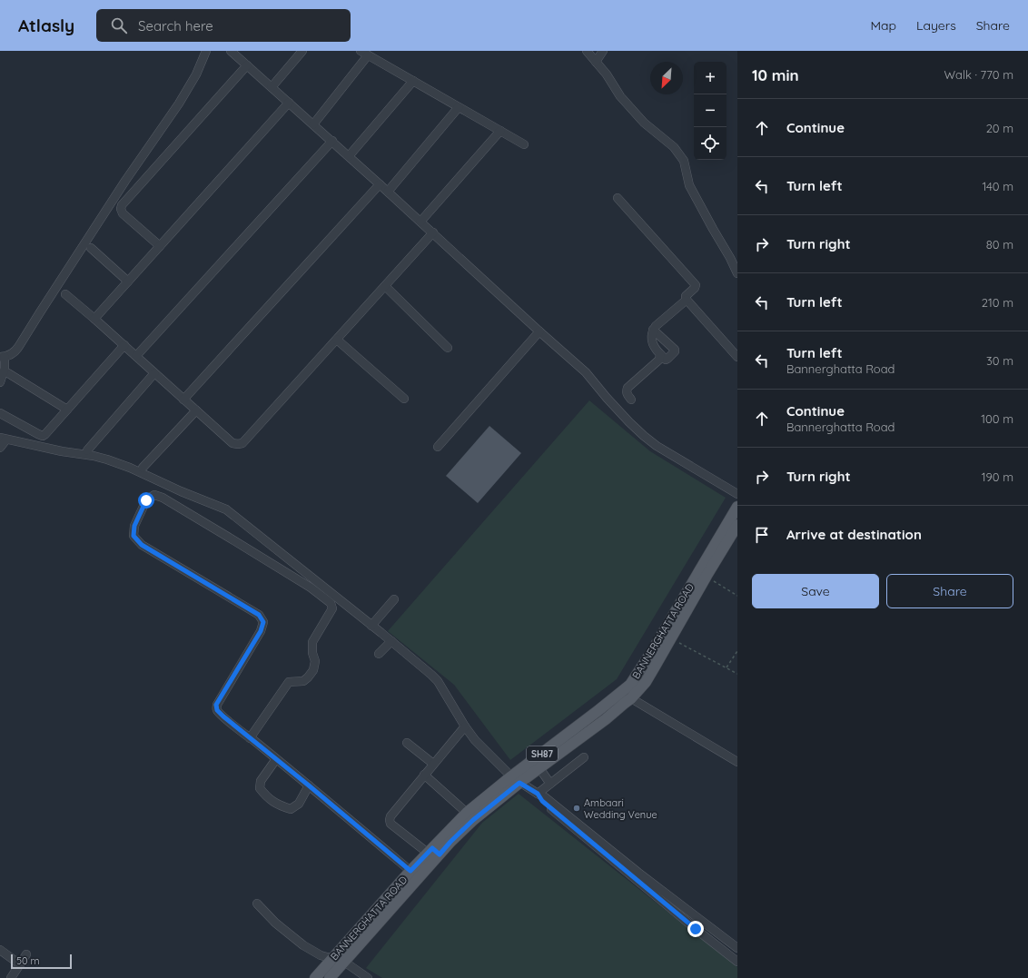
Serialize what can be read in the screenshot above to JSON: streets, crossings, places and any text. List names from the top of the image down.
{
  "streets": {
    "main road": ["BANNERGHATTA ROAD", "SH87"]
  },
  "places": ["Ambaari Wedding Venue"],
  "scale_bar": "50 m",
  "north": "bottom left",
  "page": {
    "header": "Atlasly",
    "search": "Search here",
    "nav": ["Map", "Layers", "Share"],
    "heading": ["10 min", "Walk · 770 m"],
    "map_buttons": ["+", "−"],
    "list": [
      ["Continue", "20 m"],
      ["Turn left", "140 m"],
      ["Turn right", "80 m"],
      ["Turn left", "210 m"],
      ["Turn left", "Bannerghatta Road", "30 m"],
      ["Continue", "Bannerghatta Road", "100 m"],
      ["Turn right", "190 m"],
      "Arrive at destination"
    ],
    "buttons": ["Save", "Share"],
    "scale": "50 m"
  }
}
